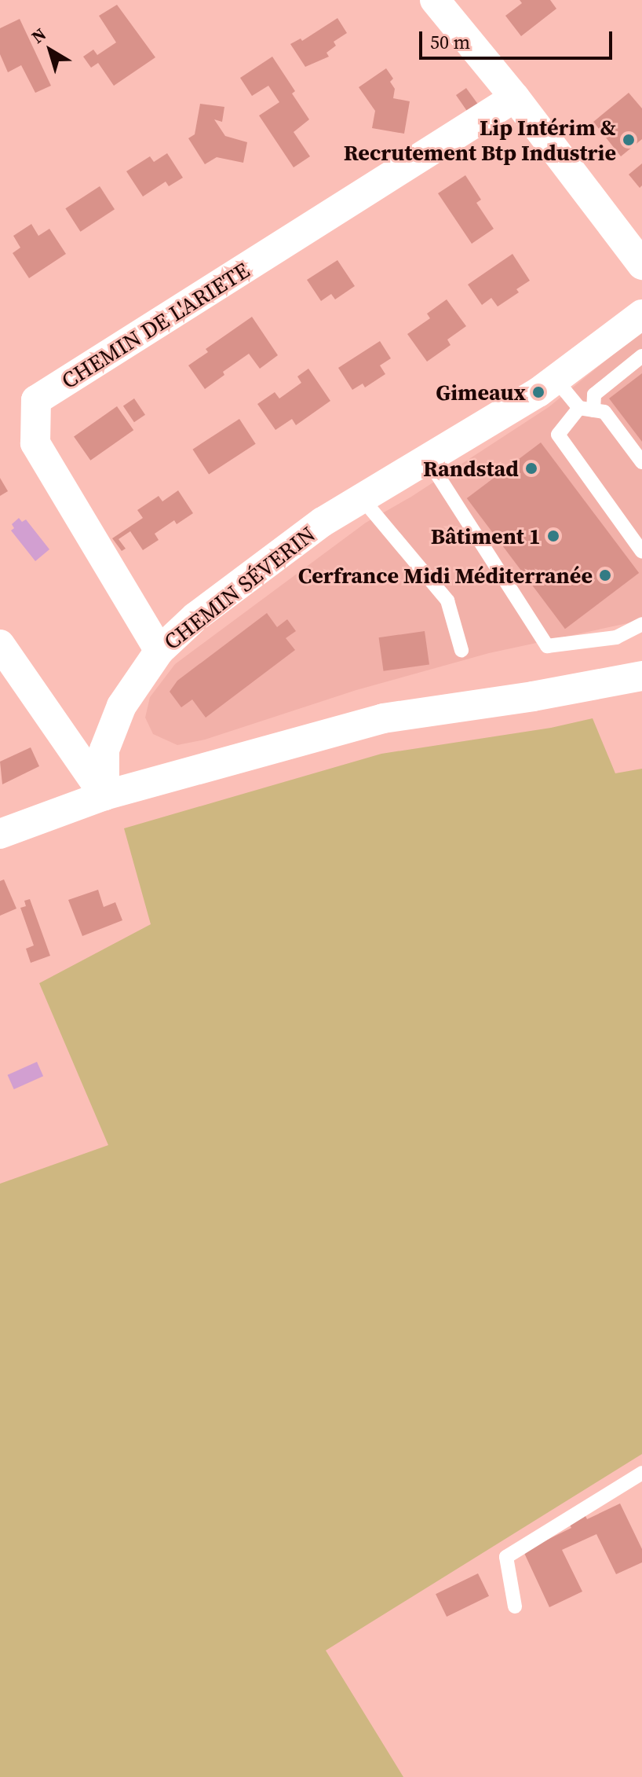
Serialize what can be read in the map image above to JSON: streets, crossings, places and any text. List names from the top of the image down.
{
  "streets": {
    "street": ["CHEMIN DE L'ARIETE", "CHEMIN SÉVERIN"]
  },
  "crossings": [
    ["CHEMIN DE L'ARIETE", "CHEMIN SÉVERIN"]
  ],
  "places": [
    "Lip Intérim & Recrutement Btp Industrie",
    "Gimeaux",
    "Randstad",
    "Bâtiment 1",
    "Cerfrance Midi Méditerranée"
  ],
  "scale_bar": "50 m",
  "north": "top left"
}
